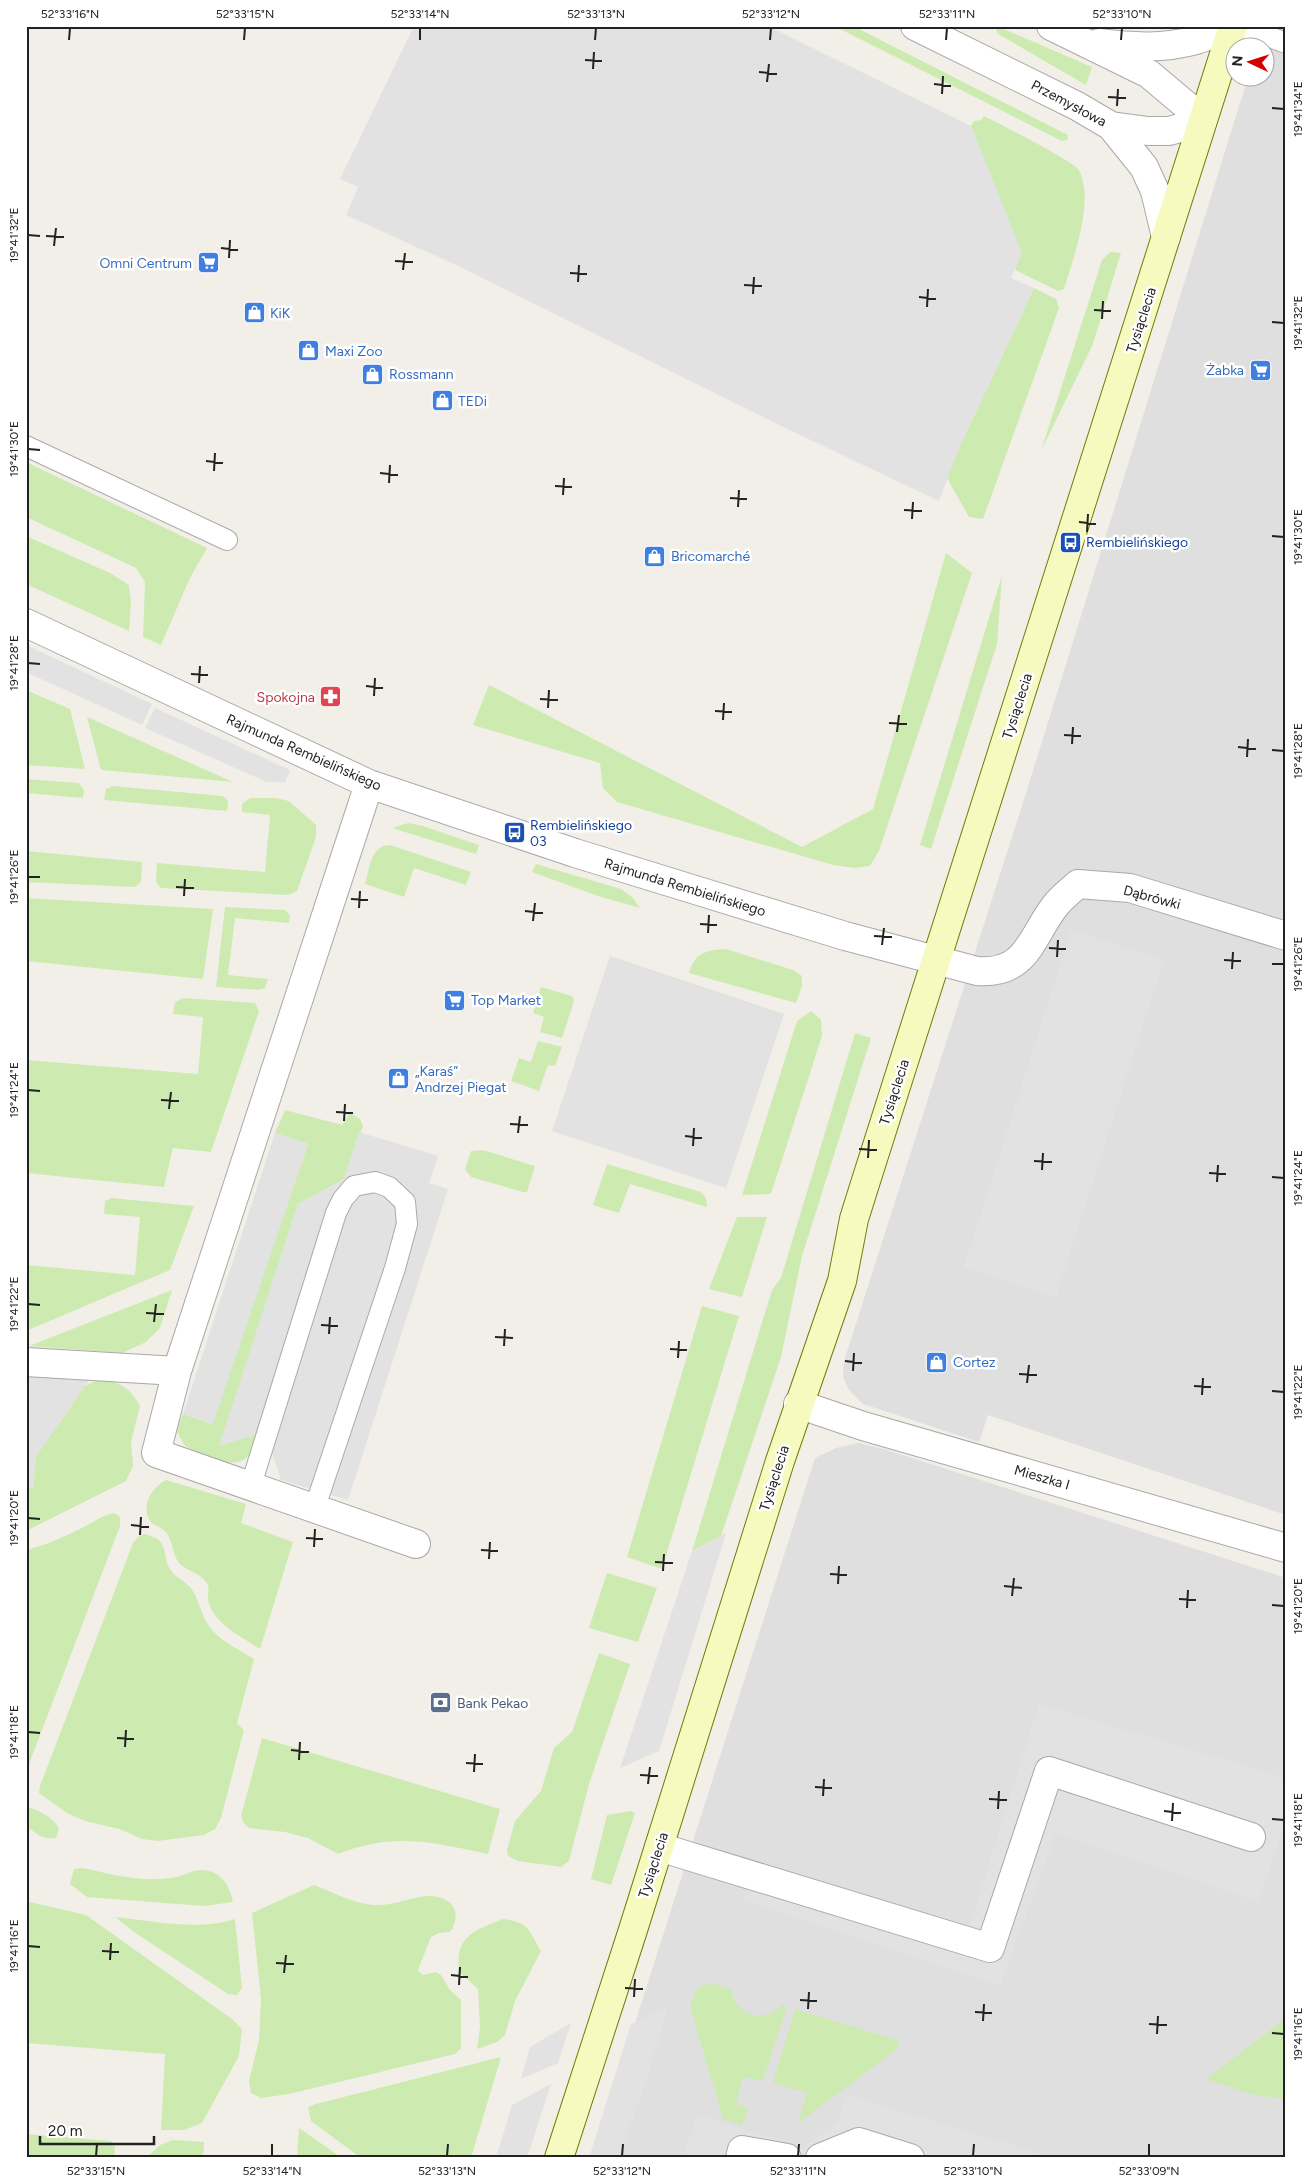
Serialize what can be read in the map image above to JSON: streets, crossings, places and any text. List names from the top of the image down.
{
  "streets": {
    "street": [
      "Przemysłowa",
      "Tysiąclecia",
      "Rajmunda Rembielińskiego",
      "Dąbrówki",
      "Mieszka I"
    ]
  },
  "crossings": [
    ["Przemysłowa", "Tysiąclecia"],
    ["Tysiąclecia", "Rajmunda Rembielińskiego"],
    ["Tysiąclecia", "Dąbrówki"],
    ["Tysiąclecia", "Mieszka I"],
    ["Rajmunda Rembielińskiego", "Dąbrówki"]
  ],
  "places": {
    "supermarket": ["Omni Centrum", "Żabka", "Top Market"],
    "shop": [
      "KiK",
      "Maxi Zoo",
      "Rossmann",
      "TEDi",
      "Bricomarché",
      "„Karaś” Andrzej Piegat",
      "Cortez"
    ],
    "bus stop": ["Rembielińskiego", "Rembielińskiego 03"],
    "pharmacy": ["Spokojna"],
    "bank": ["Bank Pekao"]
  },
  "scale_bar": "20 m",
  "north": "left",
  "coordinates": [
    "52°33'16\"N",
    "52°33'15\"N",
    "52°33'14\"N",
    "52°33'13\"N",
    "52°33'12\"N",
    "52°33'11\"N",
    "52°33'10\"N",
    "19°41'34\"E",
    "19°41'32\"E",
    "19°41'30\"E",
    "19°41'28\"E",
    "19°41'26\"E",
    "19°41'24\"E",
    "19°41'22\"E",
    "19°41'20\"E",
    "19°41'18\"E",
    "19°41'16\"E",
    "52°33'09\"N"
  ]
}
